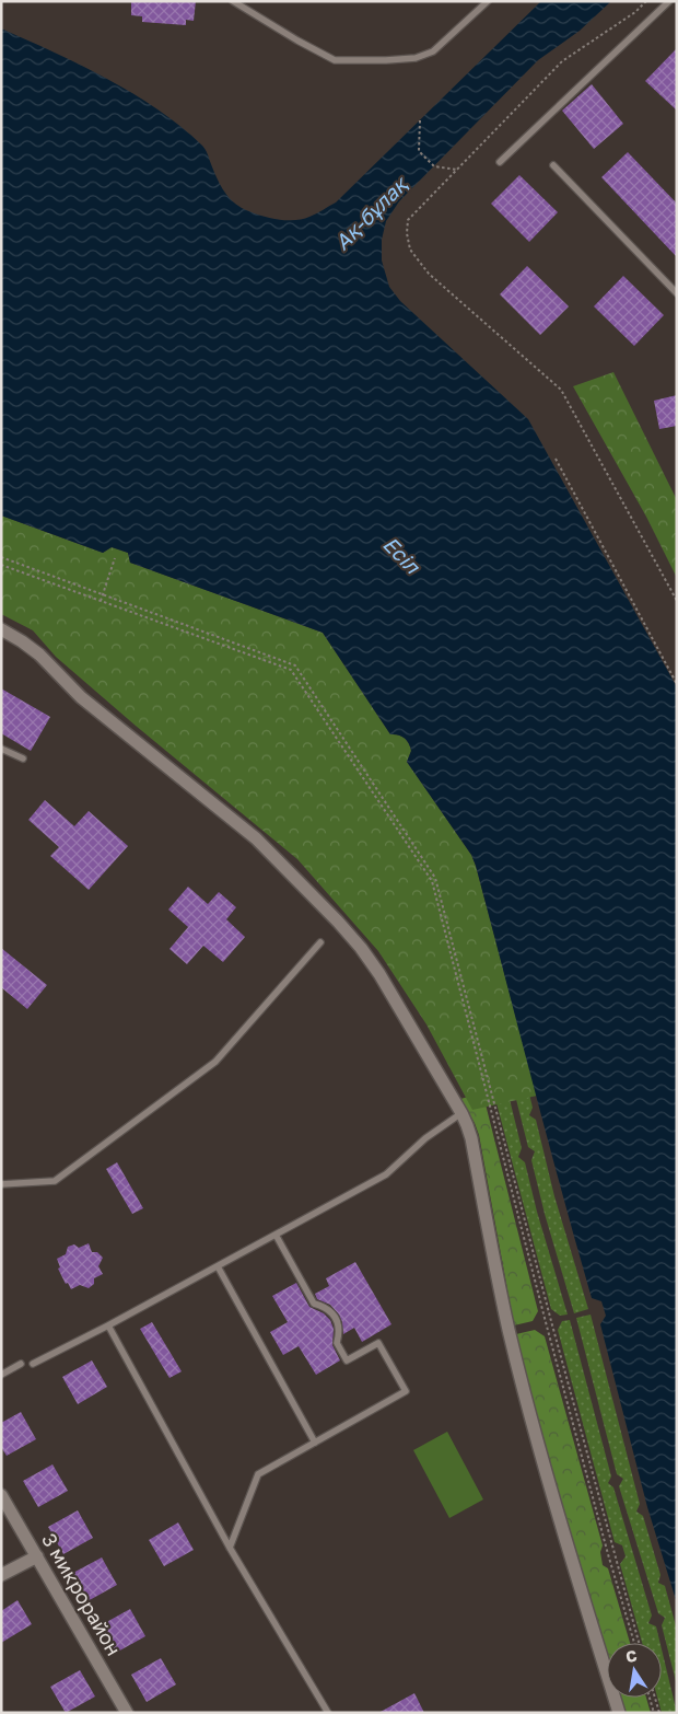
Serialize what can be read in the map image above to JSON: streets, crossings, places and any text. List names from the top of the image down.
{
  "streets": {
    "street": ["3 микрорайон"]
  },
  "water": ["Ақ-бұлақ", "Есіл"],
  "north": "top"
}
